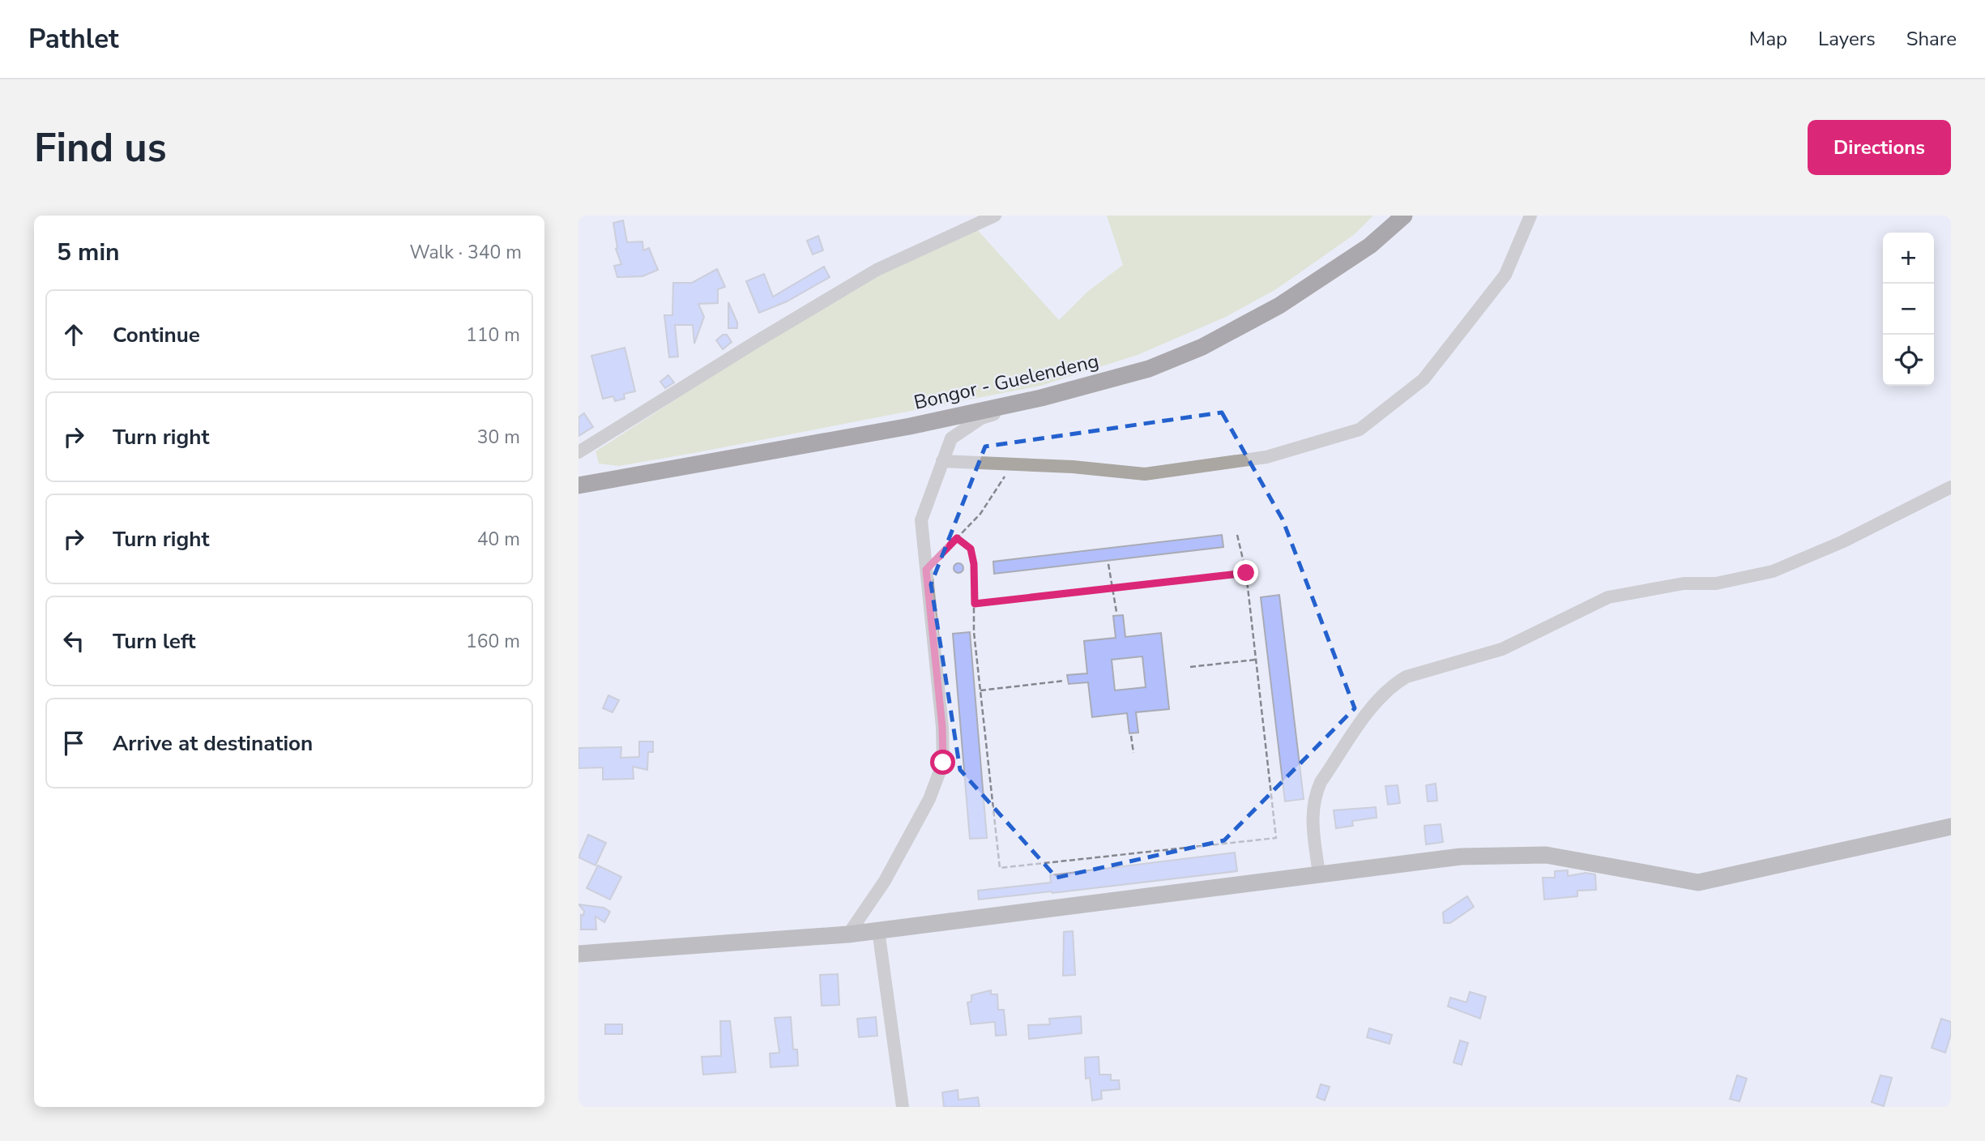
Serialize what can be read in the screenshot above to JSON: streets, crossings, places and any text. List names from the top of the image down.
{
  "streets": {
    "highway": ["Bongor - Guelendeng"]
  },
  "page": {
    "header": "Pathlet",
    "nav": ["Map", "Layers", "Share"],
    "buttons": "Directions",
    "title": "Find us",
    "heading": ["5 min", "Walk · 340 m"],
    "map_buttons": ["+", "−"],
    "list": [
      ["Continue", "110 m"],
      ["Turn right", "30 m"],
      ["Turn right", "40 m"],
      ["Turn left", "160 m"],
      "Arrive at destination"
    ]
  }
}
